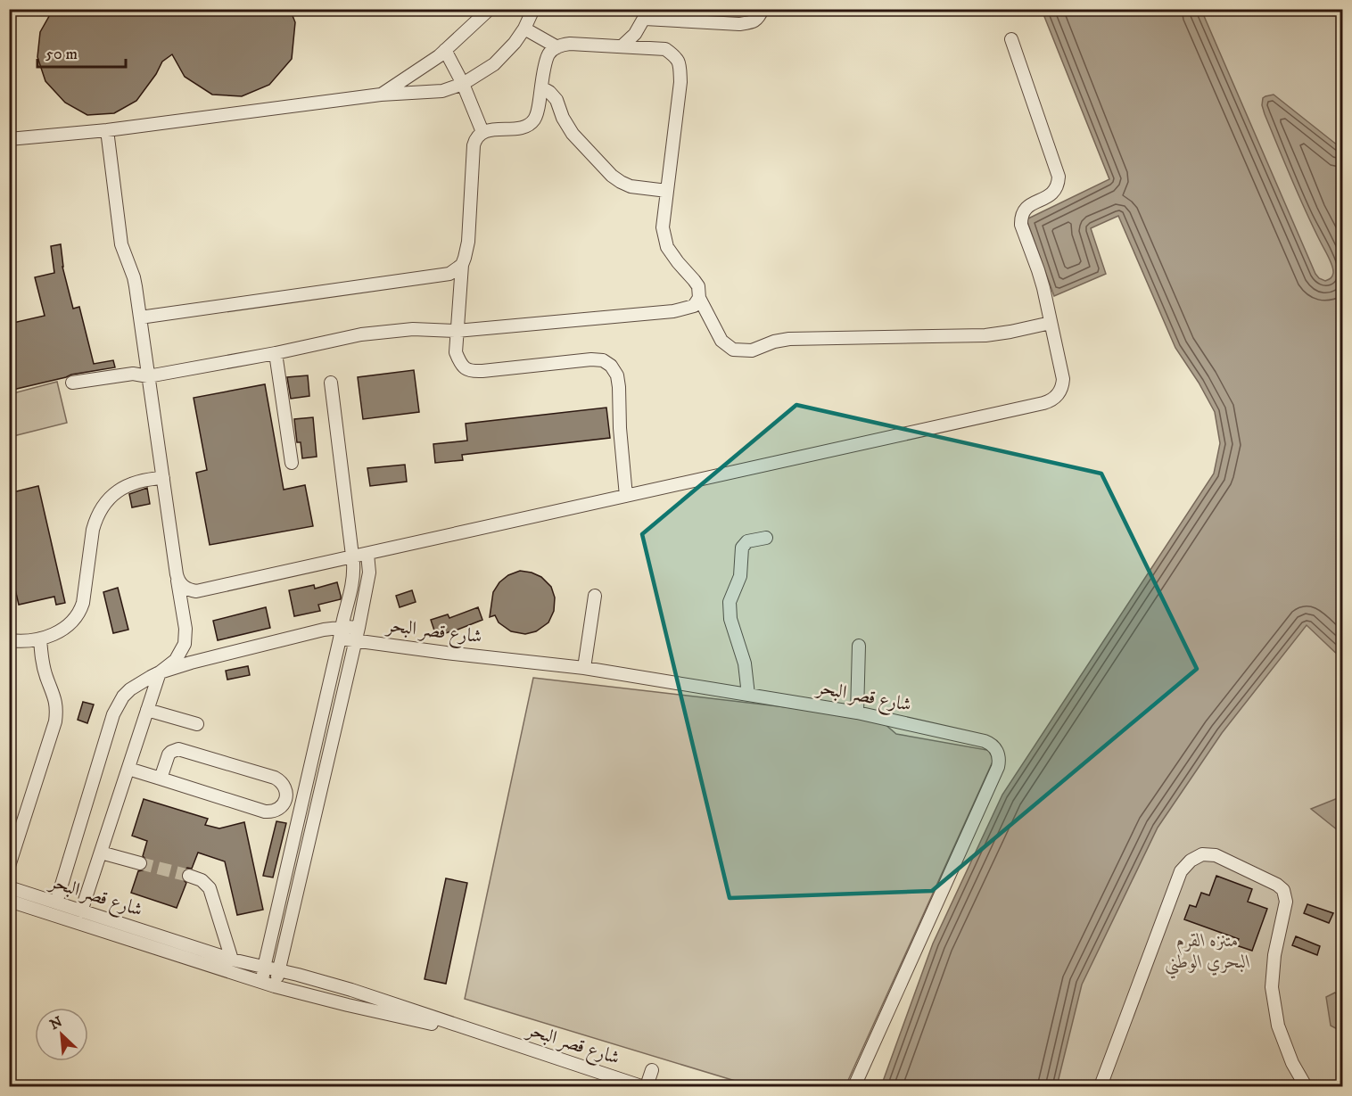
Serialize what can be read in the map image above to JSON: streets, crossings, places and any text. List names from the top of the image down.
{
  "streets": {
    "street": ["شارع قصر البحر"]
  },
  "parks": ["متنزه القرم البحري الوطني"],
  "scale_bar": "50 m",
  "north": "top left"
}
